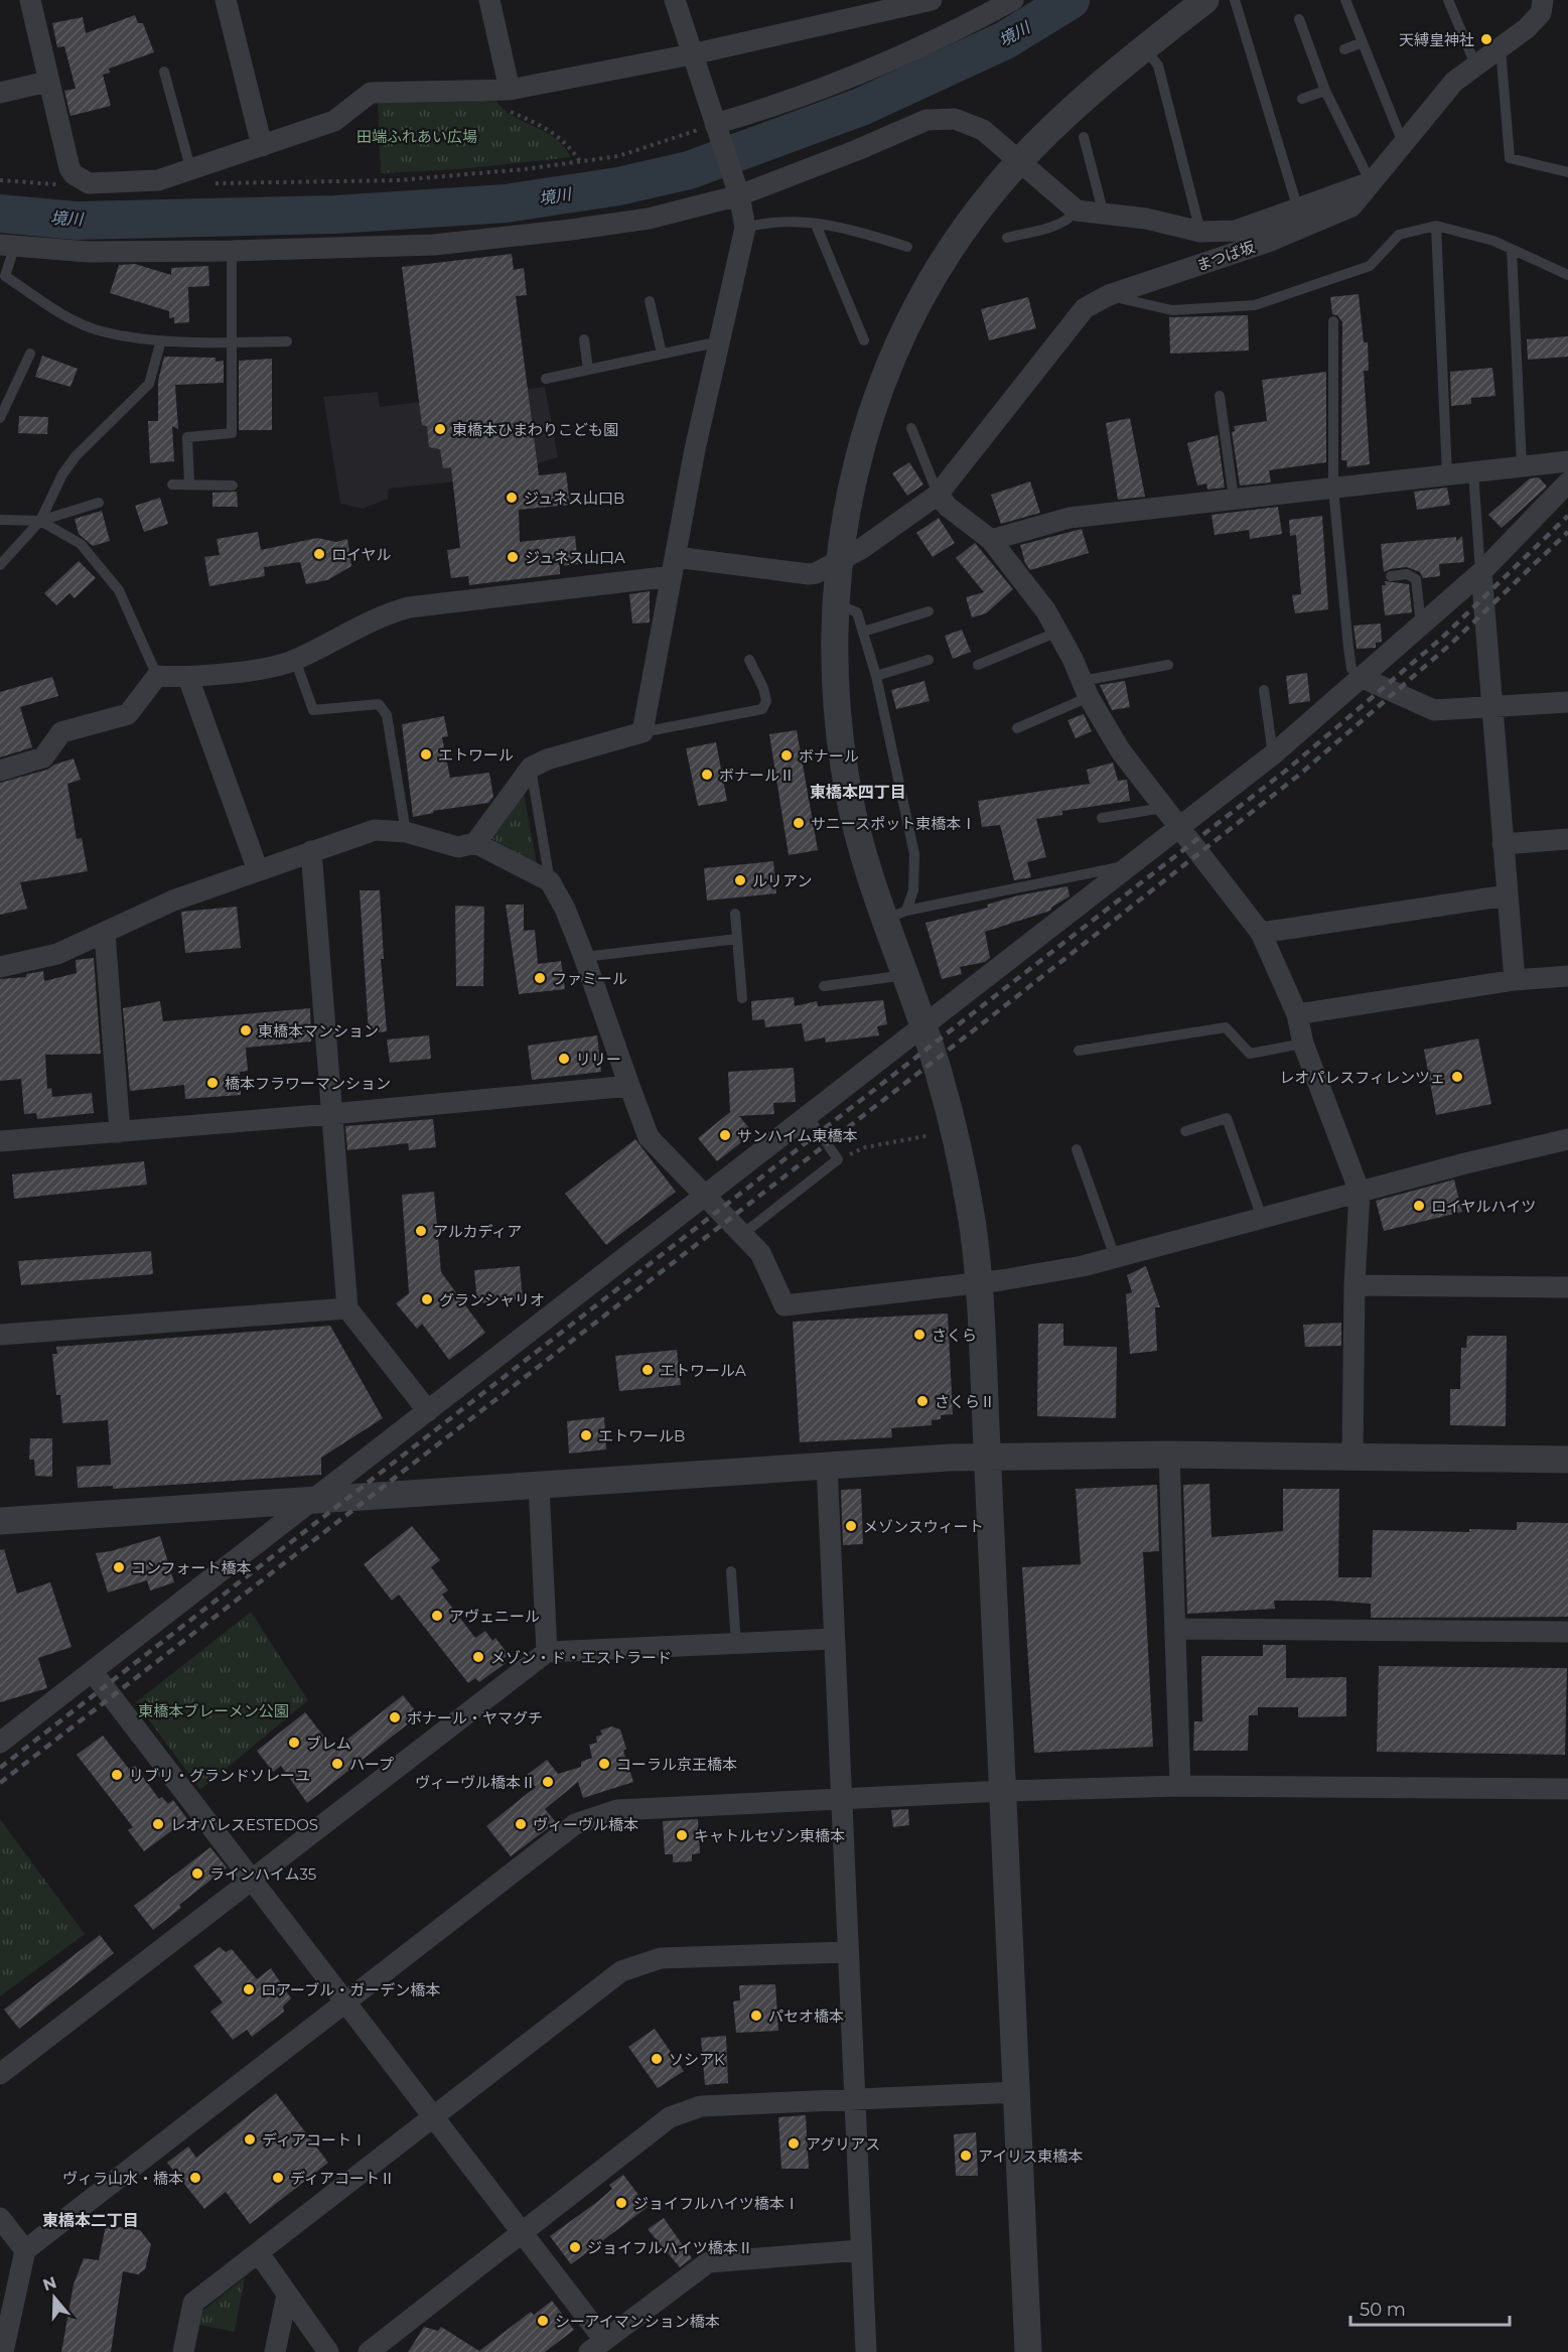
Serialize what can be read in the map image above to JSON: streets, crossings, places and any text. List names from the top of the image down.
{
  "streets": {
    "street": ["まつば坂"]
  },
  "districts": ["東橋本四丁目", "東橋本二丁目"],
  "water": ["境川"],
  "parks": ["田端ふれあい広場", "東橋本ブレーメン公園"],
  "places": [
    "天縛皇神社",
    "東橋本ひまわりこども園",
    "ジュネス山口B",
    "ロイヤル",
    "ジュネス山口A",
    "エトワール",
    "ボナール",
    "ボナールⅡ",
    "サニースポット東橋本Ⅰ",
    "ルリアン",
    "ファミール",
    "東橋本マンション",
    "リリー",
    "レオパレスフィレンツェ",
    "橋本フラワーマンション",
    "サンハイム東橋本",
    "ロイヤルハイツ",
    "アルカディア",
    "グランシャリオ",
    "さくら",
    "エトワールA",
    "さくらⅡ",
    "エトワールB",
    "メゾンスウィート",
    "コンフォート橋本",
    "アヴェニール",
    "メゾン・ド・エストラード",
    "ボナール・ヤマグチ",
    "ブレム",
    "ハープ",
    "コーラル京王橋本",
    "リブリ・グランドソレーユ",
    "ヴィーヴル橋本Ⅱ",
    "レオパレスESTEDOS",
    "ヴィーヴル橋本",
    "キャトルセゾン東橋本",
    "ラインハイム35",
    "ロアーブル・ガーデン橋本",
    "パセオ橋本",
    "ソシアK",
    "ディアコートⅠ",
    "アグリアス",
    "アイリス東橋本",
    "ヴィラ山水・橋本",
    "ディアコートⅡ",
    "ジョイフルハイツ橋本Ⅰ",
    "ジョイフルハイツ橋本Ⅱ",
    "シーアイマンション橋本"
  ],
  "scale_bar": "50 m",
  "north": "top"
}
